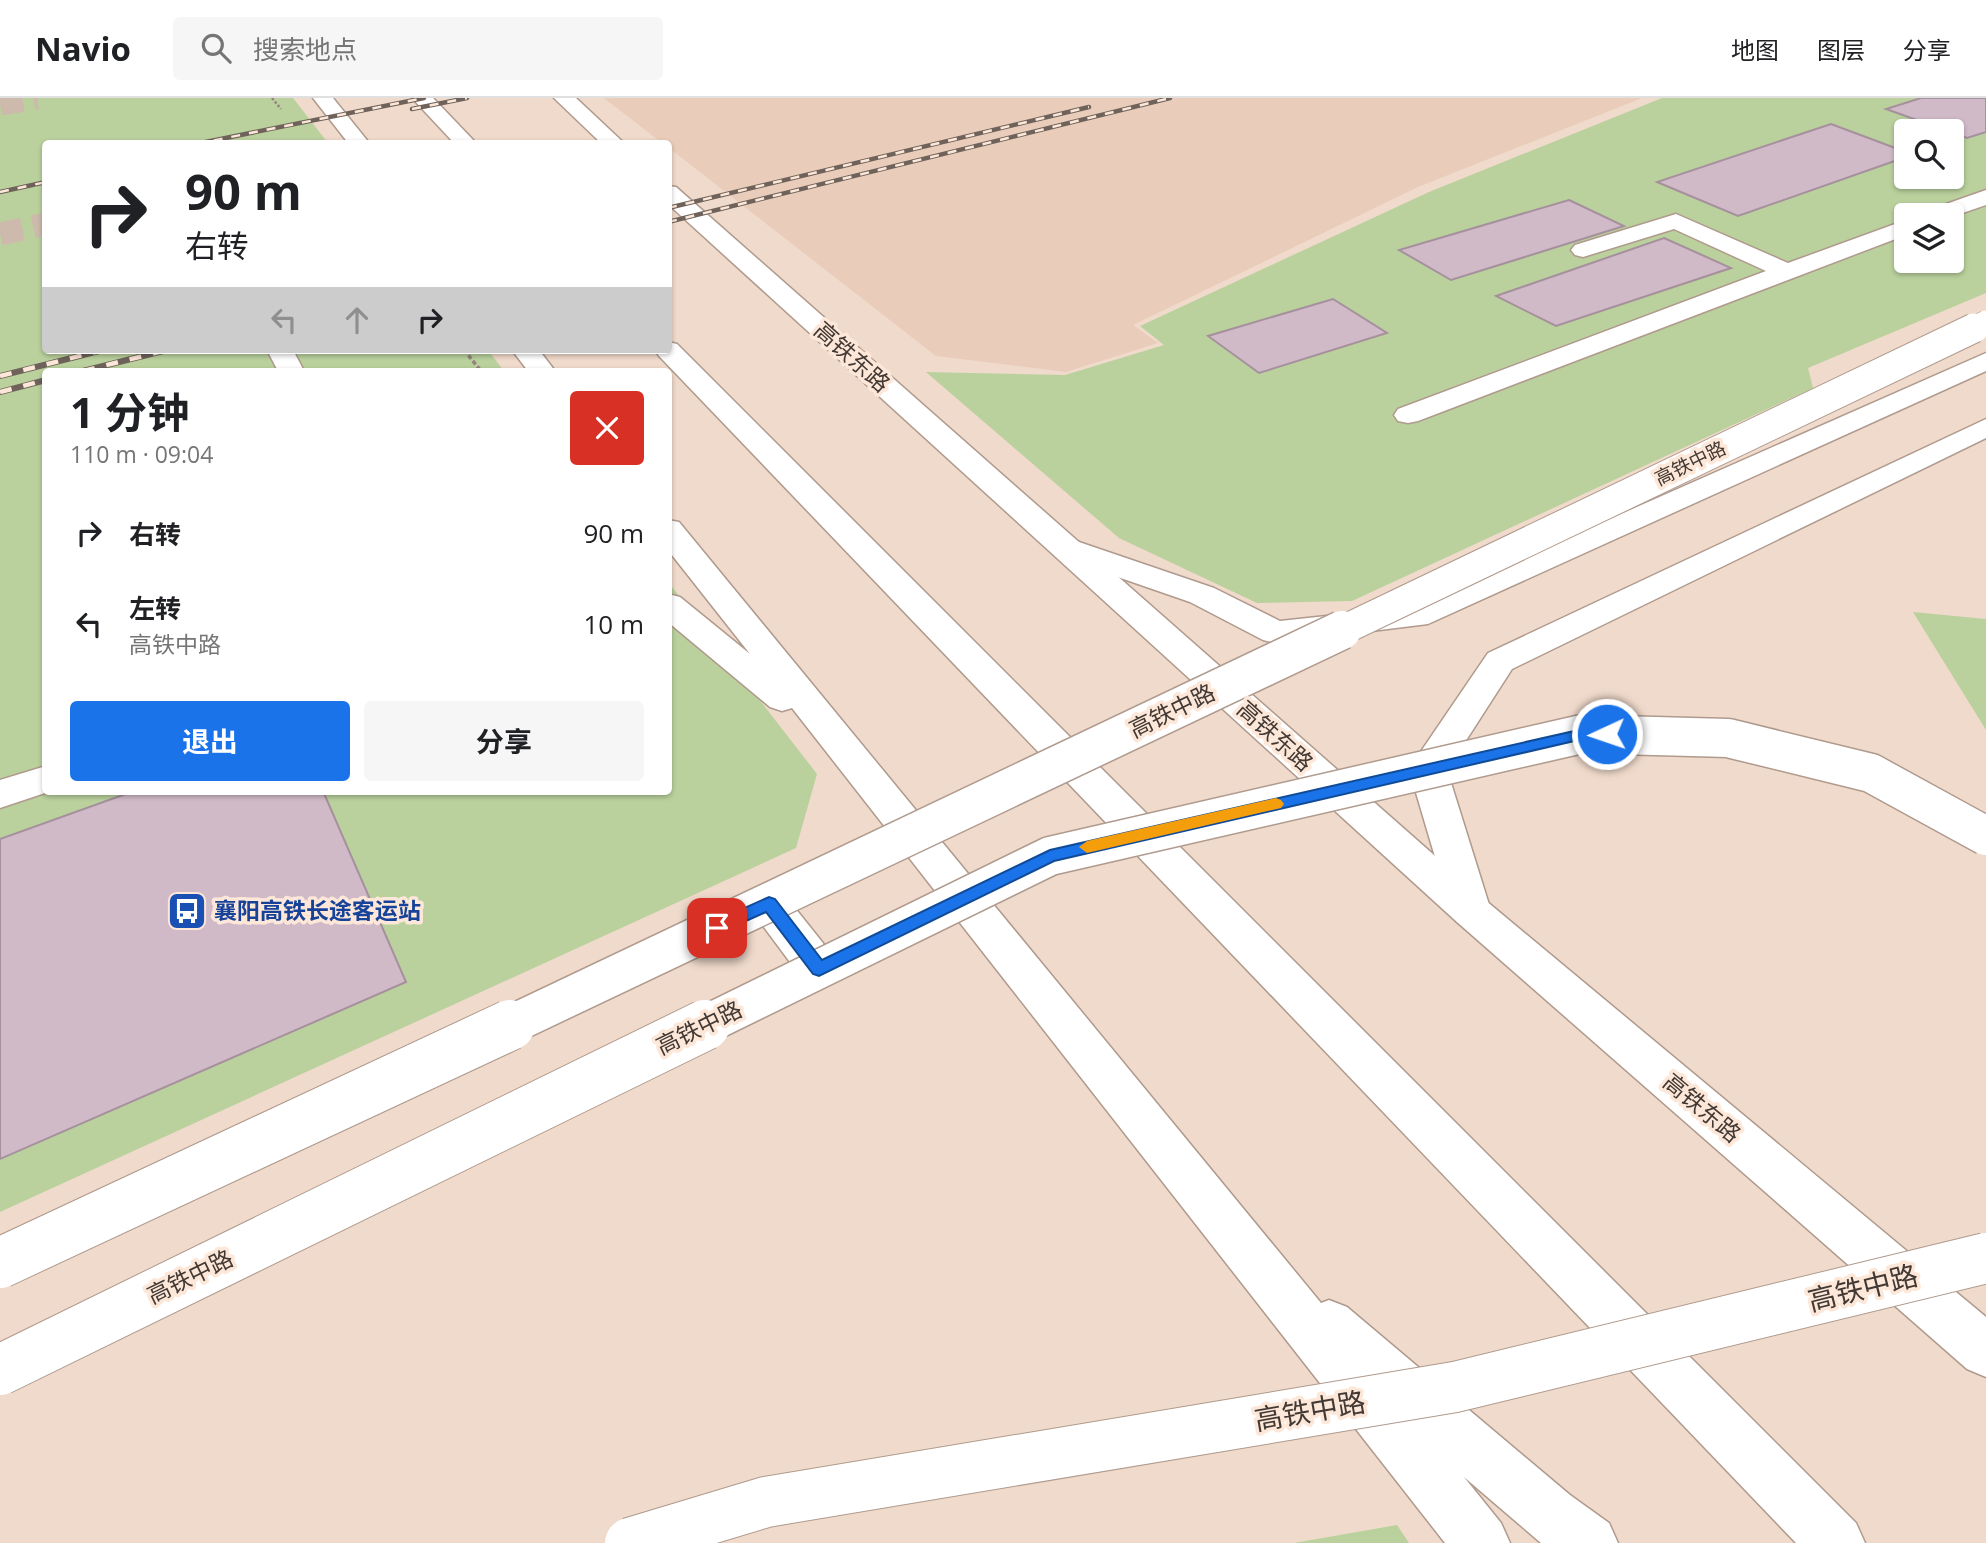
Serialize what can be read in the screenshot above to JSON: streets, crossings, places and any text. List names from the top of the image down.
{
  "streets": {
    "main road": ["高铁东路", "高铁中路"]
  },
  "crossings": [
    ["高铁东路", "高铁中路"]
  ],
  "places": {
    "bus stop": ["襄阳高铁长途客运站"]
  },
  "page": {
    "header": "Navio",
    "search": "搜索地点",
    "nav": ["地图", "图层", "分享"],
    "turn": ["90 m", "右转"],
    "heading": ["1 分钟", "110 m · 09:04"],
    "list": [
      {
        "name": "右转",
        "value": "90 m"
      },
      {
        "name": "左转",
        "note": "高铁中路",
        "value": "10 m"
      }
    ],
    "buttons": ["退出", "分享"]
  }
}
